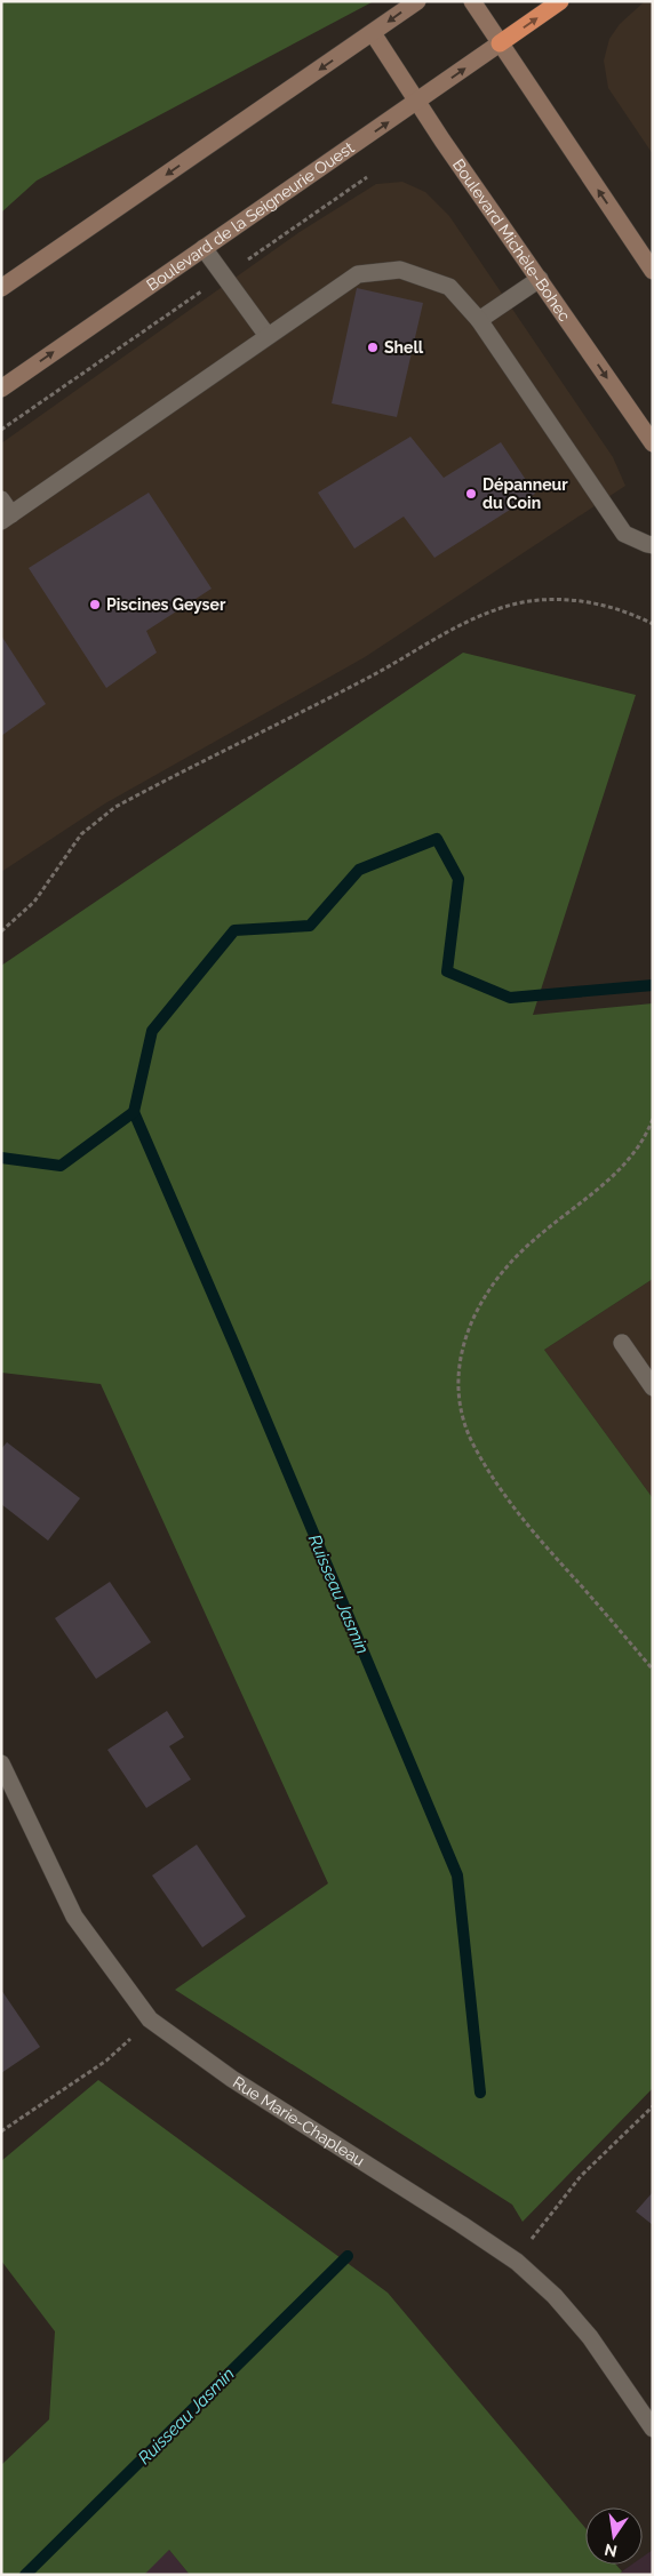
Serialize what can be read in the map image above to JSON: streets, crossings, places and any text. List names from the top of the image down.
{
  "streets": {
    "main road": ["Boulevard de la Seigneurie Ouest", "Boulevard Michèle-Bohec"],
    "street": ["Rue Marie-Chapleau"]
  },
  "crossings": [
    ["Boulevard de la Seigneurie Ouest", "Boulevard Michèle-Bohec"]
  ],
  "one_way": ["Boulevard Michèle-Bohec"],
  "water": ["Ruisseau Jasmin"],
  "places": ["Shell", "Dépanneur du Coin", "Piscines Geyser"],
  "north": "bottom"
}
